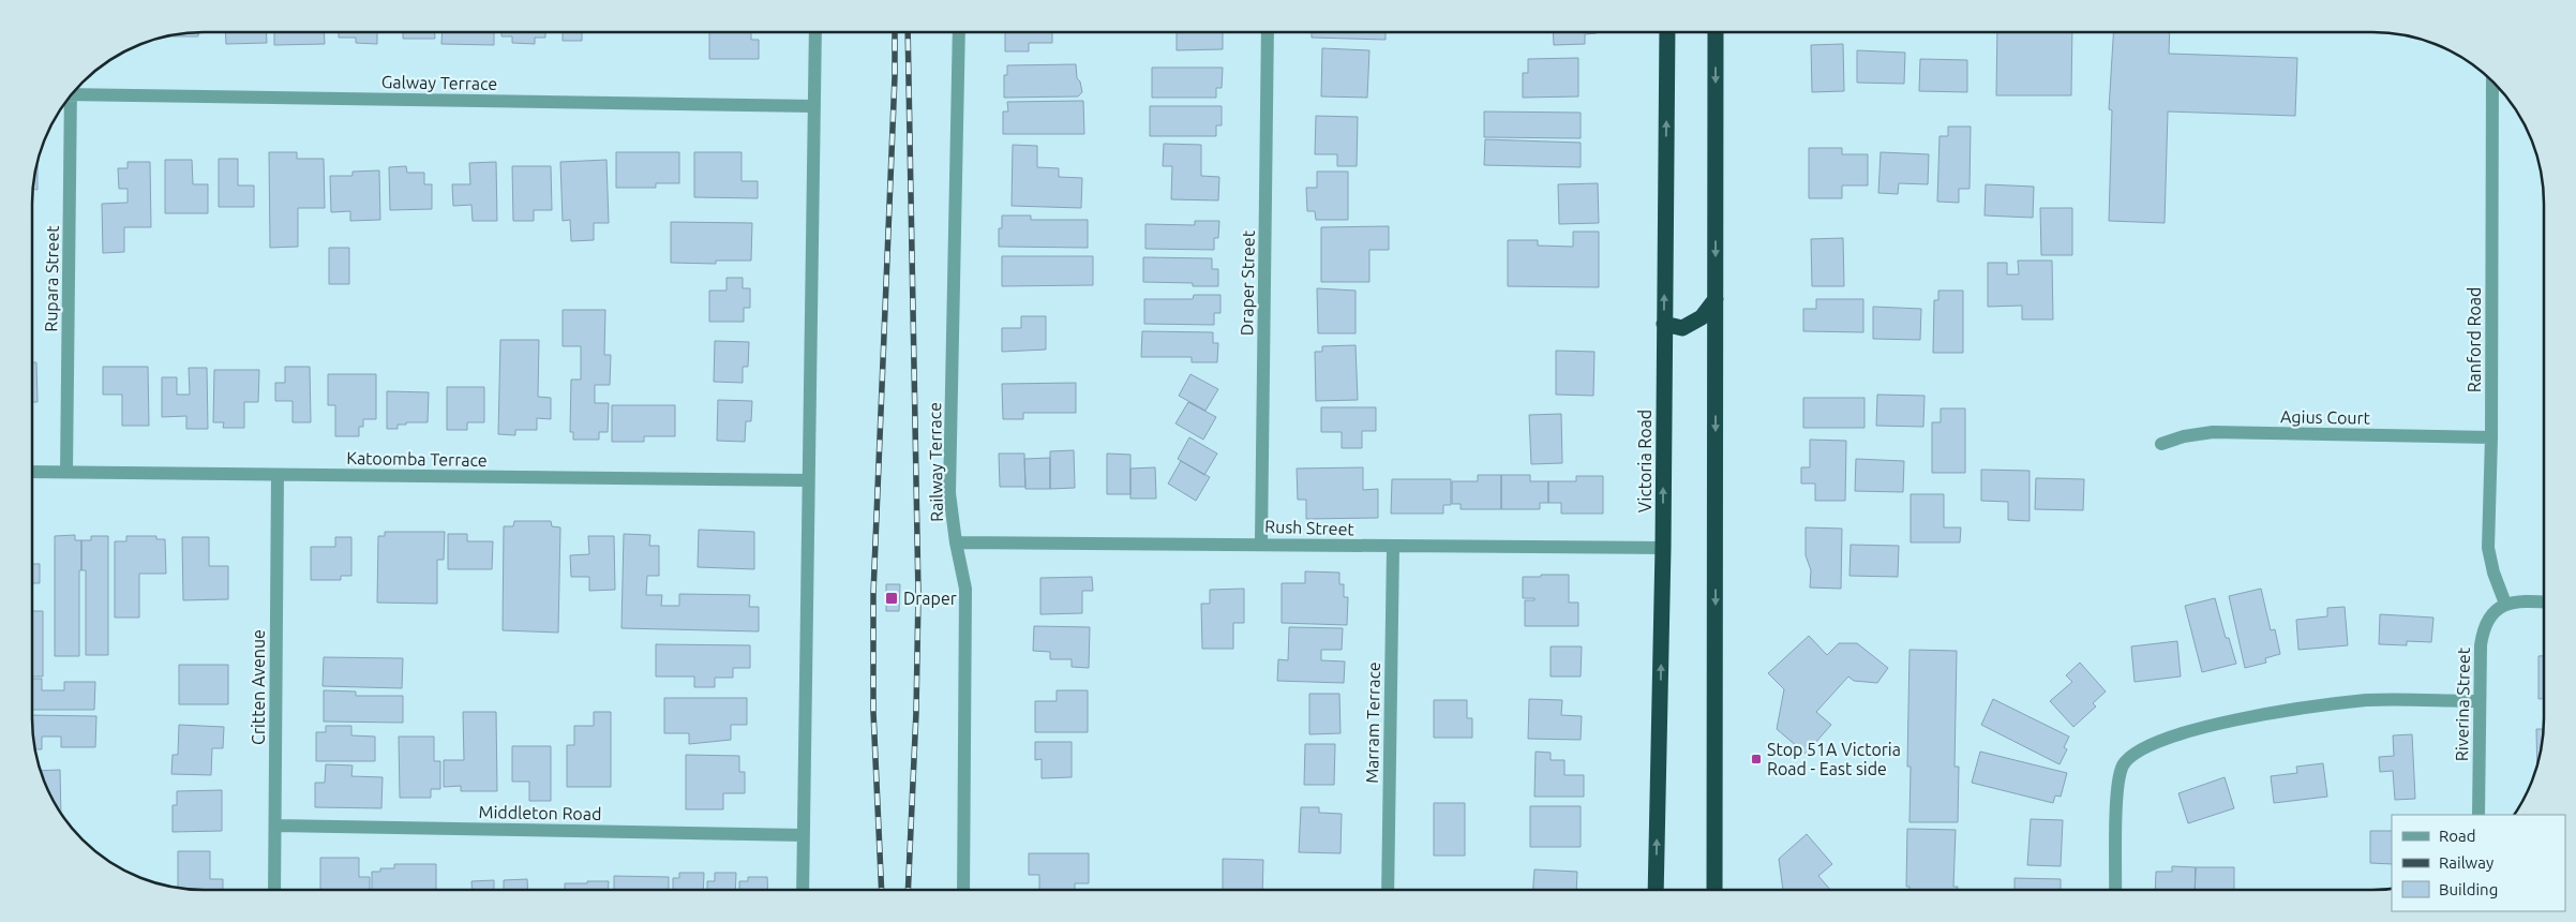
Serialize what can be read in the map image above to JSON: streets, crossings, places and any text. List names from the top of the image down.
{
  "streets": {
    "highway": ["Victoria Road"],
    "street": [
      "Galway Terrace",
      "Rupara Street",
      "Draper Street",
      "Ranford Road",
      "Agius Court",
      "Katoomba Terrace",
      "Railway Terrace",
      "Rush Street",
      "Critten Avenue",
      "Riverina Street",
      "Marram Terrace",
      "Middleton Road"
    ]
  },
  "crossings": [
    ["Rupara Street", "Katoomba Terrace"],
    ["Draper Street", "Rush Street"],
    ["Ranford Road", "Agius Court"],
    ["Ranford Road", "Riverina Street"],
    ["Katoomba Terrace", "Critten Avenue"],
    ["Victoria Road", "Rush Street"],
    ["Railway Terrace", "Rush Street"],
    ["Rush Street", "Marram Terrace"],
    ["Critten Avenue", "Middleton Road"]
  ],
  "places": {
    "transit": ["Draper", "Stop 51A Victoria Road - East side"]
  },
  "legend": ["Road", "Railway", "Building"]
}
